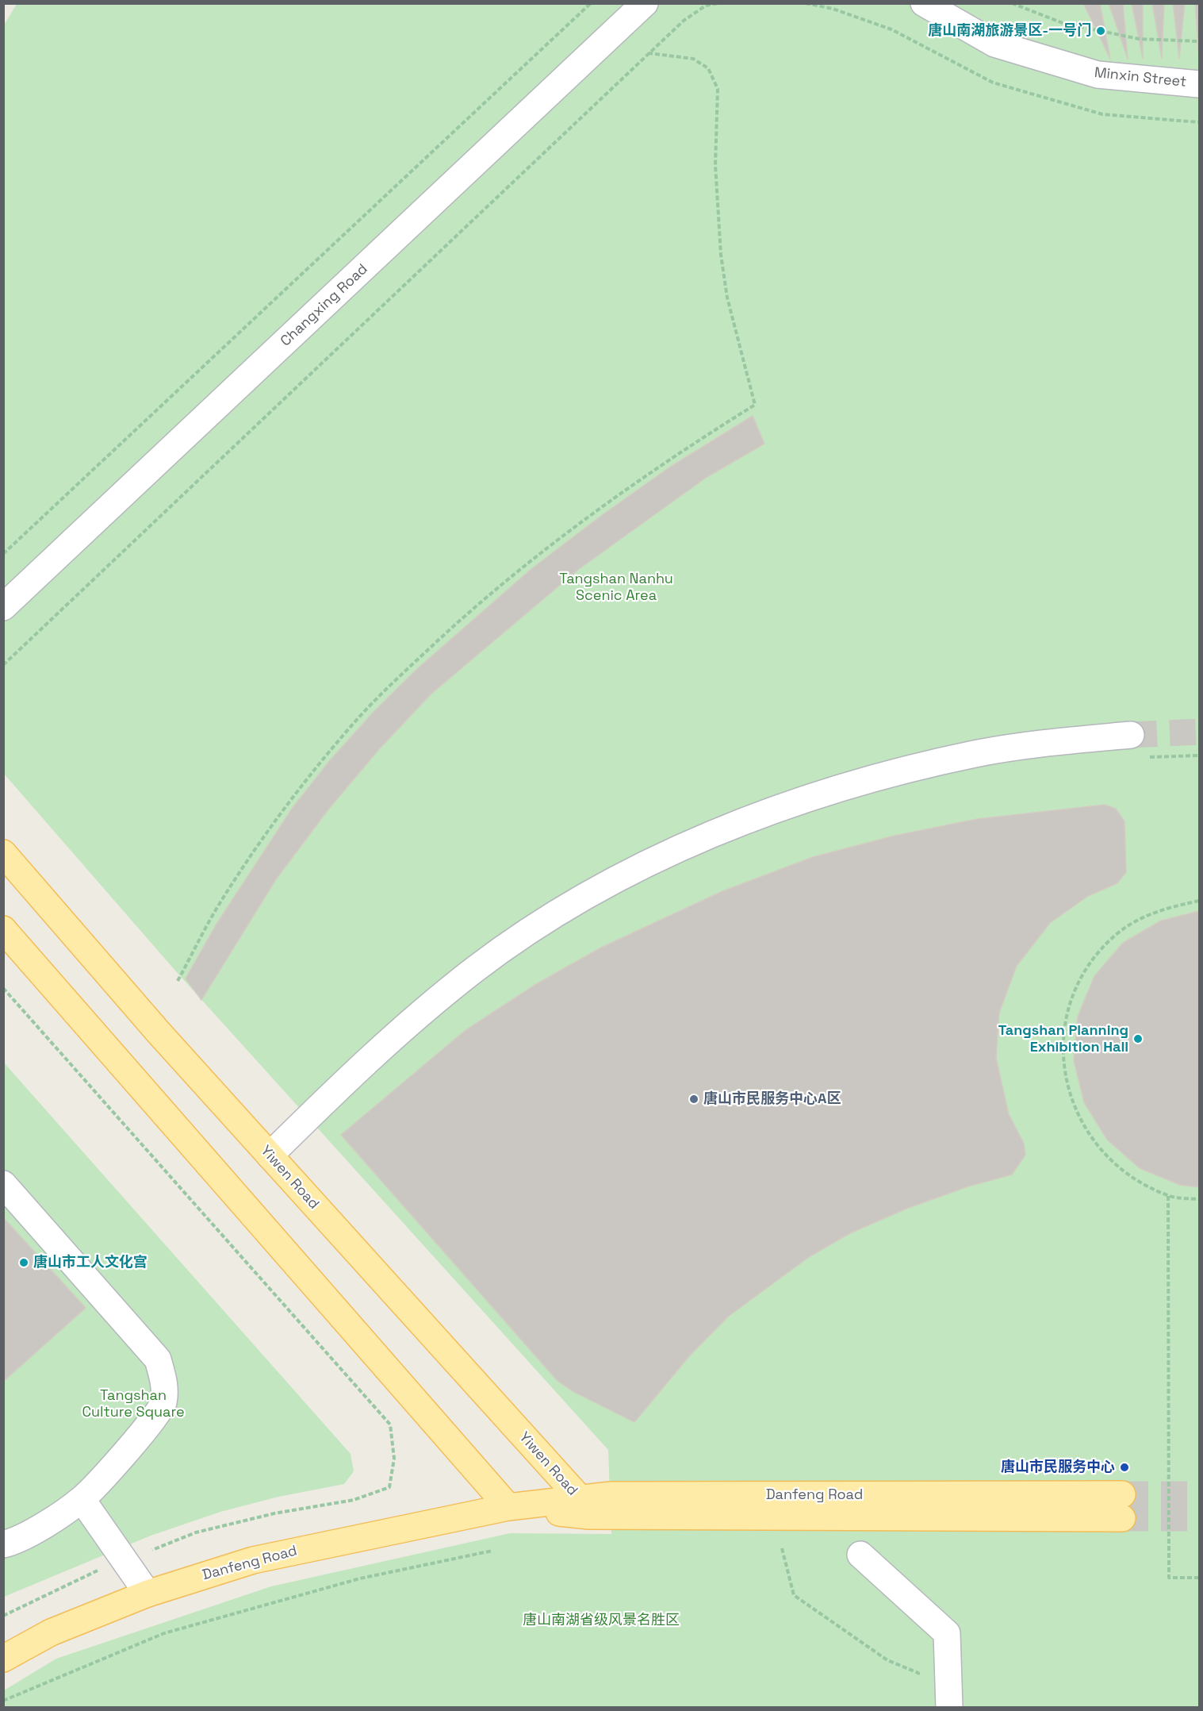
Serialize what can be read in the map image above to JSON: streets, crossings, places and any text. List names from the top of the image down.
{
  "streets": {
    "main road": ["Yiwen Road", "Danfeng Road"],
    "street": ["Minxin Street", "Changxing Road"]
  },
  "crossings": [
    ["Yiwen Road", "Danfeng Road"]
  ],
  "parks": ["Tangshan Nanhu Scenic Area", "Tangshan Culture Square", "唐山南湖省级风景名胜区"],
  "places": [
    "唐山南湖旅游景区-一号门",
    "Tangshan Planning Exhibition Hall",
    "唐山市民服务中心A区",
    "唐山市工人文化宫",
    "唐山市民服务中心"
  ]
}
